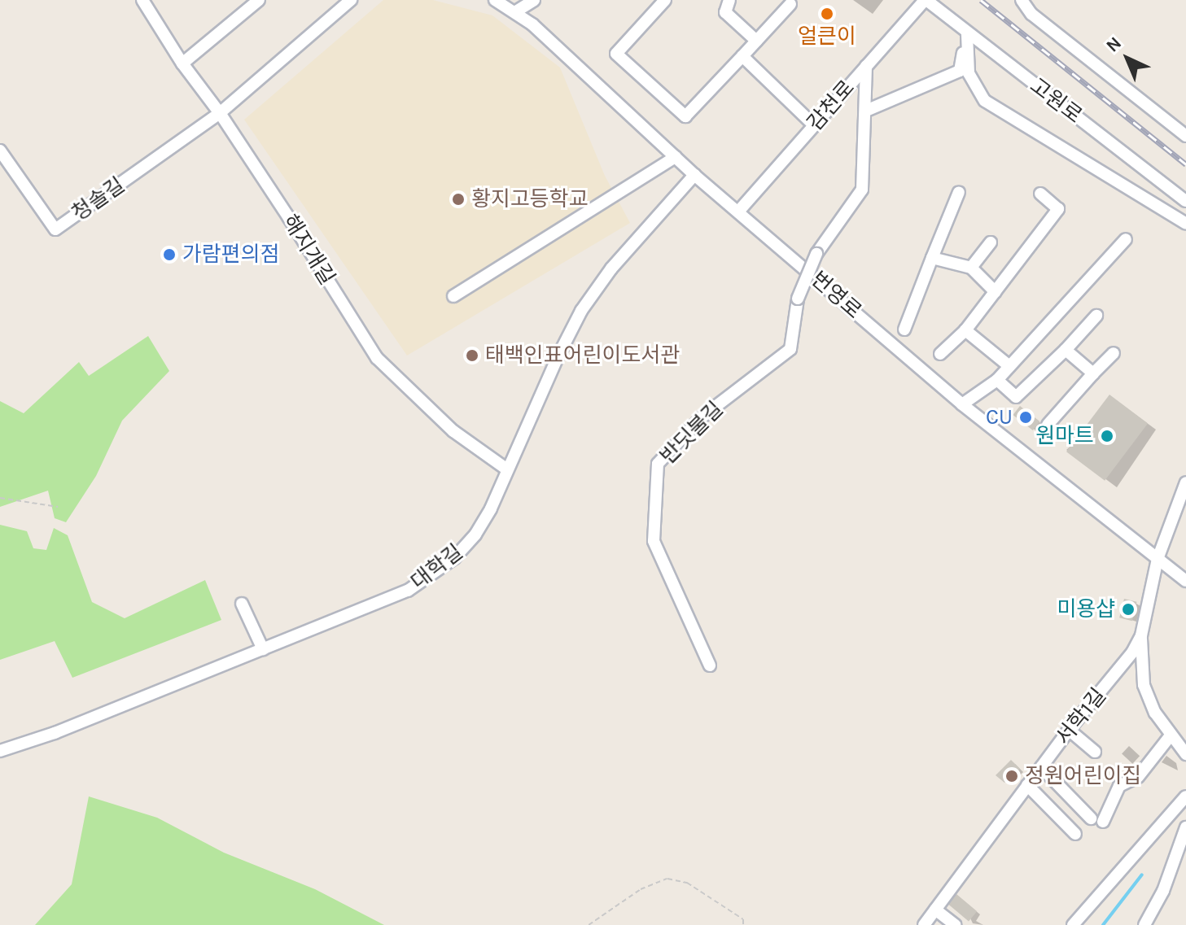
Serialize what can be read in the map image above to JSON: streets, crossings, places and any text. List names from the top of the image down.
{
  "streets": {
    "street": [
      "고원로",
      "감천로",
      "청솔길",
      "해지개길",
      "번영로",
      "반딧불길",
      "대학길",
      "서학1길"
    ]
  },
  "crossings": [
    ["고원로", "감천로"],
    ["감천로", "번영로"],
    ["청솔길", "해지개길"],
    ["해지개길", "대학길"],
    ["번영로", "대학길"],
    ["번영로", "서학1길"]
  ],
  "places": [
    "얼큰이",
    "황지고등학교",
    "가람편의점",
    "태백인표어린이도서관",
    "CU",
    "원마트",
    "미용샵",
    "정원어린이집"
  ],
  "north": "top left"
}
